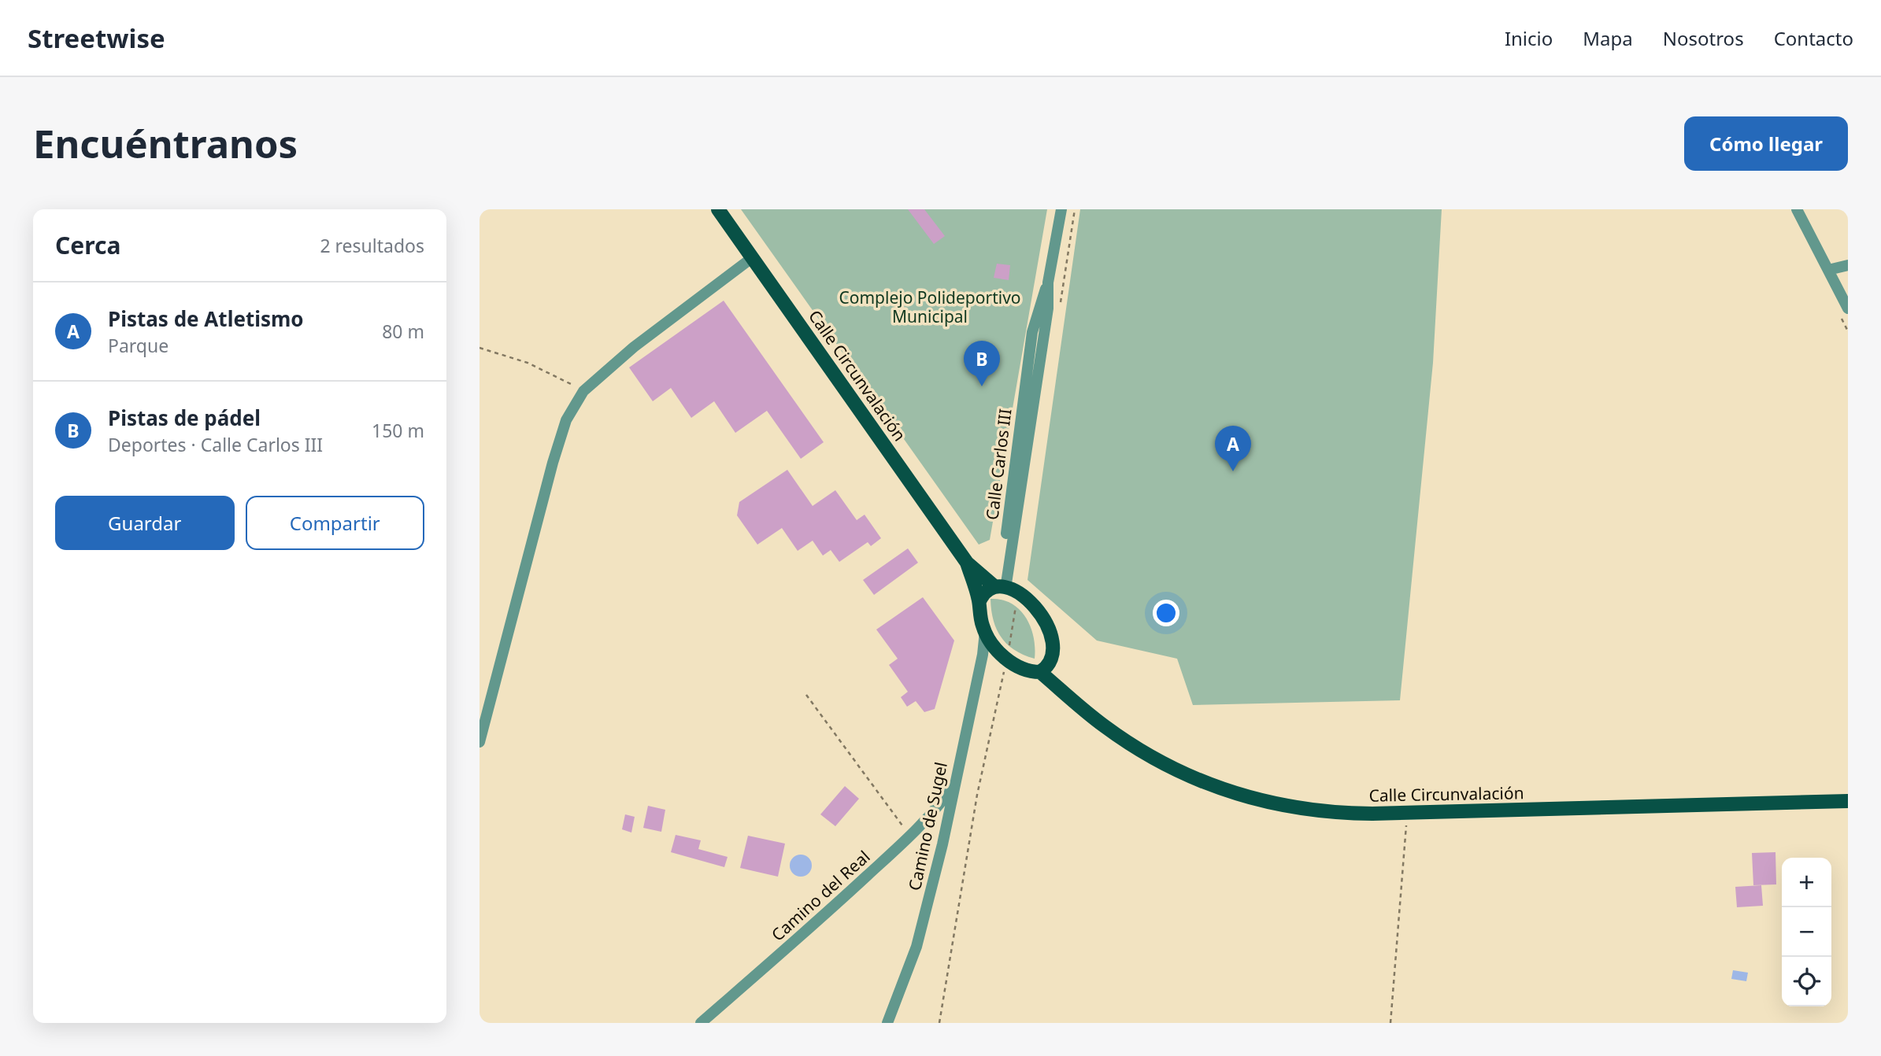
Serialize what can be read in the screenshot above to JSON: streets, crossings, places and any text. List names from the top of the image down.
{
  "streets": {
    "main road": ["Calle Circunvalación"],
    "street": ["Calle Carlos III", "Camino de Sugel", "Camino del Real"]
  },
  "crossings": [
    ["Camino de Sugel", "Camino del Real"]
  ],
  "parks": ["Complejo Polideportivo Municipal"],
  "page": {
    "header": "Streetwise",
    "nav": [
      "Inicio",
      "Mapa",
      "Nosotros",
      "Contacto"
    ],
    "buttons": [
      "Cómo llegar",
      ["Guardar", "Compartir"]
    ],
    "title": "Encuéntranos",
    "heading": ["Cerca", "2 resultados"],
    "list": [
      {
        "mark": "A",
        "name": "Pistas de Atletismo",
        "note": "Parque",
        "value": "80 m"
      },
      {
        "mark": "B",
        "name": "Pistas de pádel",
        "note": "Deportes · Calle Carlos III",
        "value": "150 m"
      }
    ],
    "pins": ["B", "A"],
    "map_buttons": ["+", "−"]
  }
}
